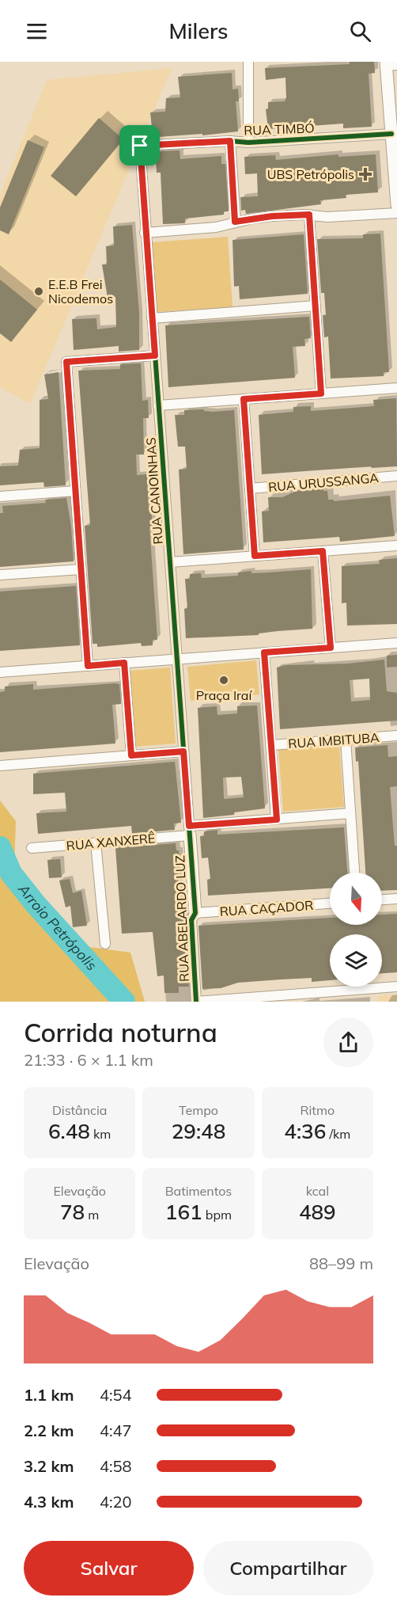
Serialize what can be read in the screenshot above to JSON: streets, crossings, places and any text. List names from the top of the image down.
{
  "streets": {
    "street": [
      "RUA TIMBÓ",
      "RUA URUSSANGA",
      "RUA CANOINHAS",
      "RUA IMBITUBA",
      "RUA XANXERÊ",
      "RUA CAÇADOR",
      "RUA ABELARDO LUZ"
    ]
  },
  "crossings": [
    ["RUA TIMBÓ", "RUA CANOINHAS"],
    ["RUA CANOINHAS", "RUA XANXERÊ"],
    ["RUA CANOINHAS", "RUA ABELARDO LUZ"],
    ["RUA XANXERÊ", "RUA ABELARDO LUZ"],
    ["RUA CAÇADOR", "RUA ABELARDO LUZ"]
  ],
  "water": ["Arroio Petrópolis"],
  "places": {
    "health": ["UBS Petrópolis"],
    "other": ["E.E.B Frei Nicodemos", "Praça Iraí"]
  },
  "north": "bottom",
  "page": {
    "header": "Milers",
    "heading": ["Corrida noturna", "21:33 · 6 × 1.1 km"],
    "stats": [
      ["Distância", "6.48 km"],
      ["Tempo", "29:48"],
      ["Ritmo", "4:36 /km"],
      ["Elevação", "78 m"],
      ["Batimentos", "161 bpm"],
      ["kcal", "489"]
    ],
    "chart": ["Elevação", "88–99 m"],
    "list": [
      {
        "name": "1.1 km",
        "note": "4:54"
      },
      {
        "name": "2.2 km",
        "note": "4:47"
      },
      {
        "name": "3.2 km",
        "note": "4:58"
      },
      {
        "name": "4.3 km",
        "note": "4:20"
      }
    ],
    "buttons": ["Salvar", "Compartilhar"]
  }
}
